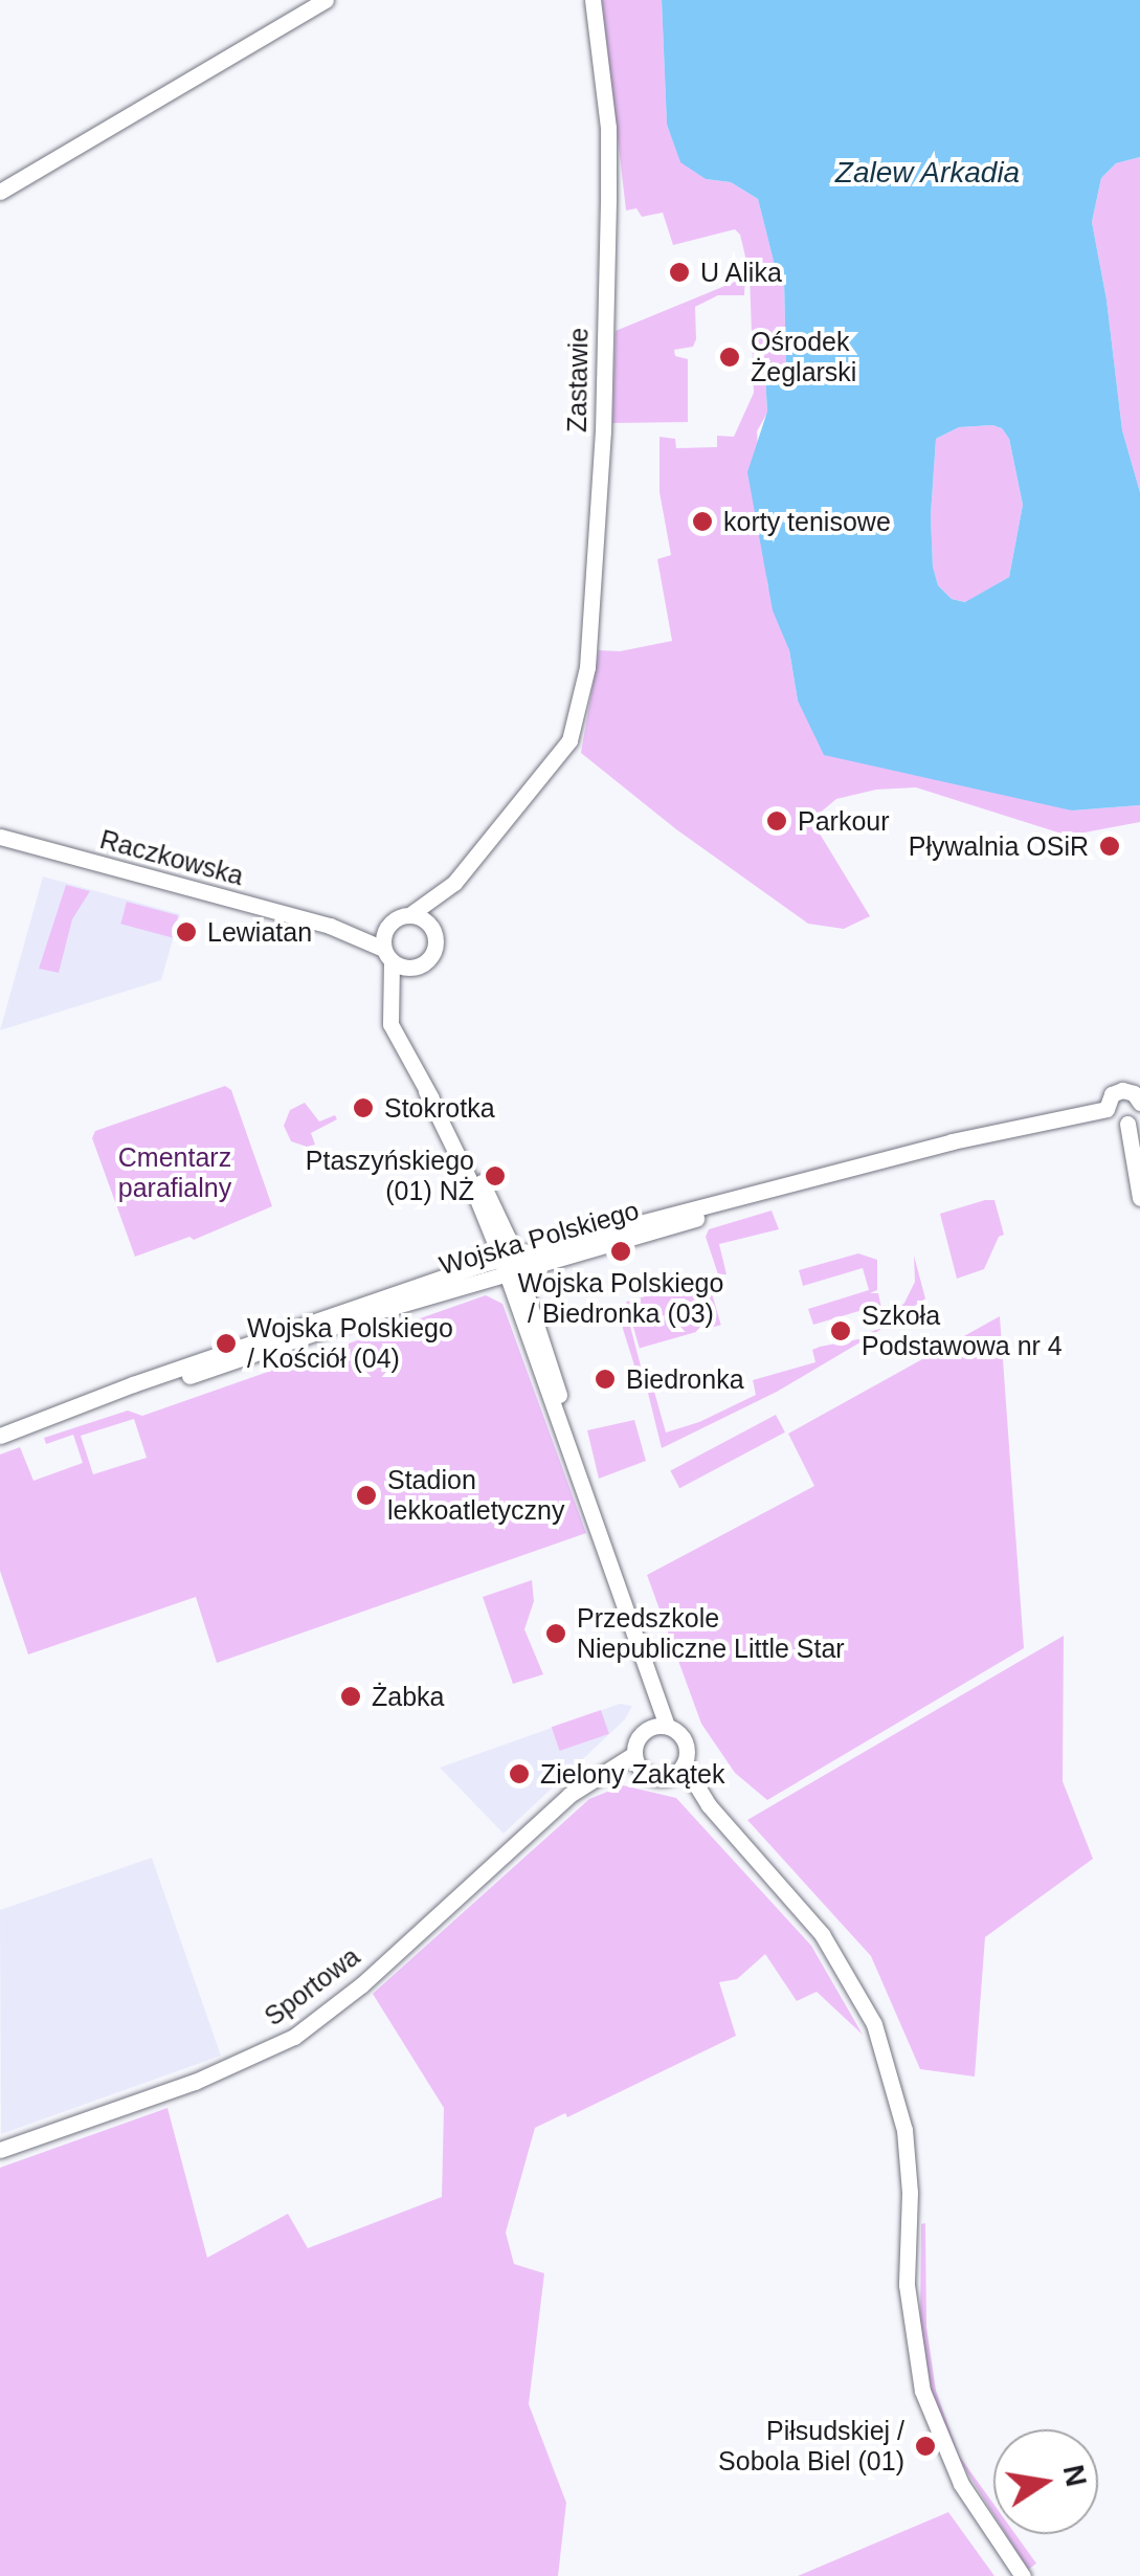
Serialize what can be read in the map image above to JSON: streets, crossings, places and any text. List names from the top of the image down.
{
  "streets": {
    "street": [
      "Zastawie",
      "Raczkowska",
      "Wojska Polskiego",
      "Sportowa"
    ]
  },
  "water": ["Zalew Arkadia"],
  "parks": ["Cmentarz parafialny"],
  "places": [
    "U Alika",
    "Ośrodek Żeglarski",
    "korty tenisowe",
    "Parkour",
    "Pływalnia OSiR",
    "Lewiatan",
    "Stokrotka",
    "Ptaszyńskiego (01) NŻ",
    "Wojska Polskiego / Biedronka (03)",
    "Szkoła Podstawowa nr 4",
    "Wojska Polskiego / Kościół (04)",
    "Biedronka",
    "Stadion lekkoatletyczny",
    "Przedszkole Niepubliczne Little Star",
    "Żabka",
    "Zielony Zakątek",
    "Piłsudskiej / Sobola Biel (01)"
  ],
  "north": "right"
}
